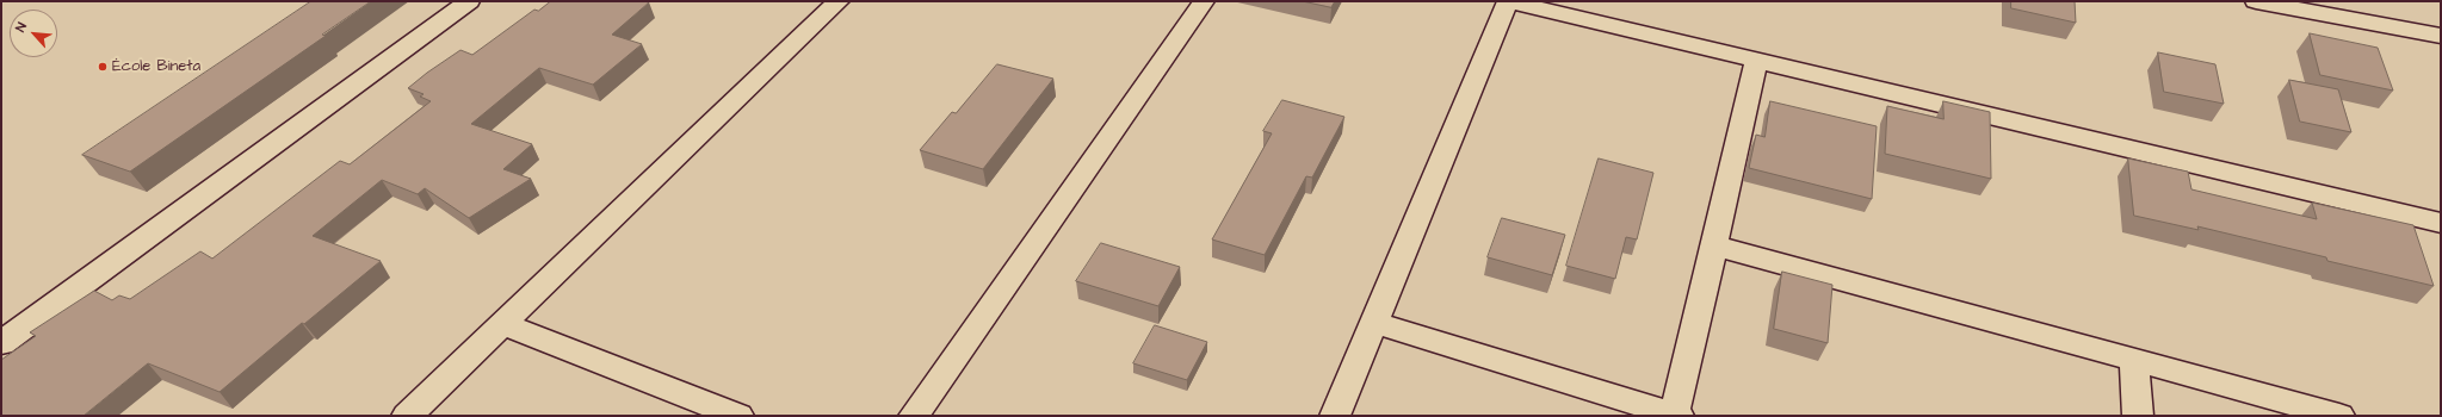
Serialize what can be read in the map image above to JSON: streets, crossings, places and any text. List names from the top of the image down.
{
  "places": ["École Bineta"],
  "north": "top left"
}
